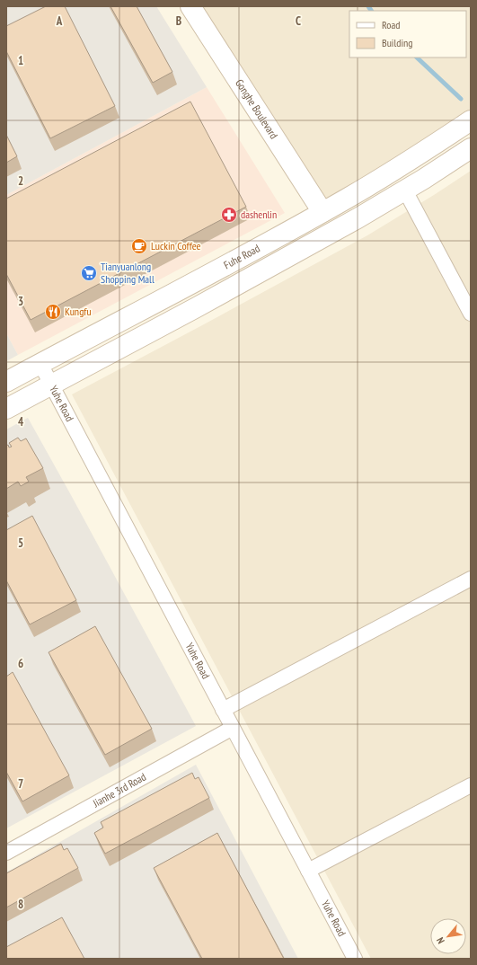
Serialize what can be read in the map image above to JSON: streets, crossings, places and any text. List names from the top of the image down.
{
  "streets": {
    "main road": ["Gonghe Boulevard", "Fuhe Road"],
    "street": ["Yuhe Road", "Jianhe 3rd Road"]
  },
  "crossings": [
    ["Gonghe Boulevard", "Fuhe Road"],
    ["Fuhe Road", "Yuhe Road"],
    ["Yuhe Road", "Jianhe 3rd Road"]
  ],
  "places": {
    "pharmacy": ["dashenlin"],
    "cafe": ["Luckin Coffee"],
    "supermarket": ["Tianyuanlong Shopping Mall"],
    "restaurant": ["Kungfu"]
  },
  "legend": ["Road", "Building"],
  "north": "bottom left",
  "grid": {
    "columns": ["A", "B", "C"],
    "rows": [
      "1",
      "2",
      "3",
      "4",
      "5",
      "6",
      "7",
      "8"
    ]
  }
}
